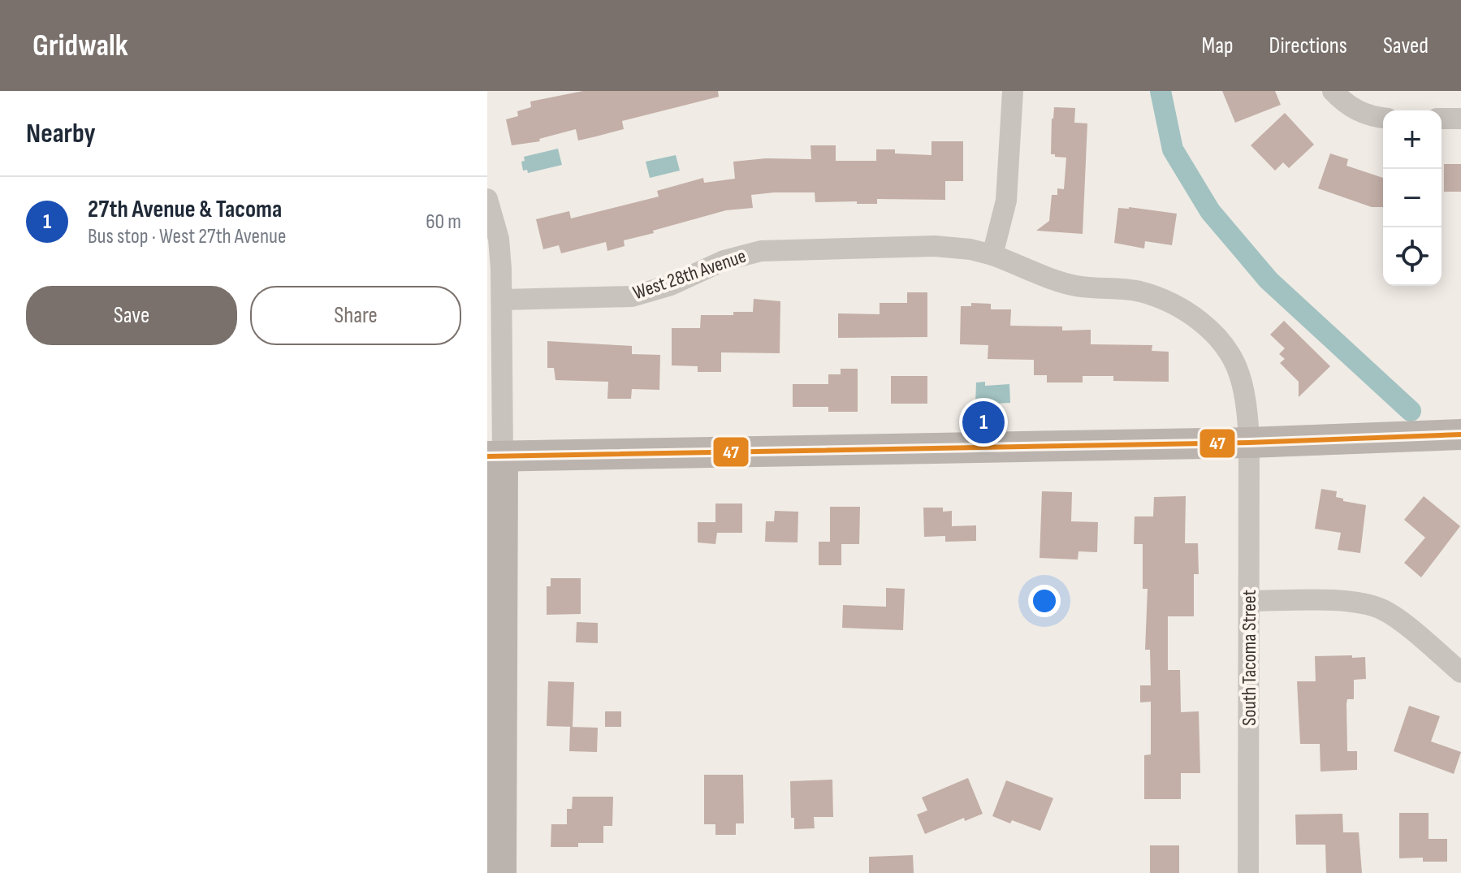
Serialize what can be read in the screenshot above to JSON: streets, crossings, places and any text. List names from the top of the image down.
{
  "streets": {
    "street": ["West 28th Avenue", "South Tacoma Street"]
  },
  "crossings": [
    ["West 28th Avenue", "South Tacoma Street"]
  ],
  "lines": ["transit line 47"],
  "page": {
    "header": "Gridwalk",
    "nav": ["Map", "Directions", "Saved"],
    "heading": "Nearby",
    "map_buttons": ["+", "−"],
    "list": [
      {
        "mark": "1",
        "name": "27th Avenue & Tacoma",
        "note": "Bus stop · West 27th Avenue",
        "value": "60 m"
      }
    ],
    "buttons": ["Save", "Share"],
    "pins": "1"
  }
}
